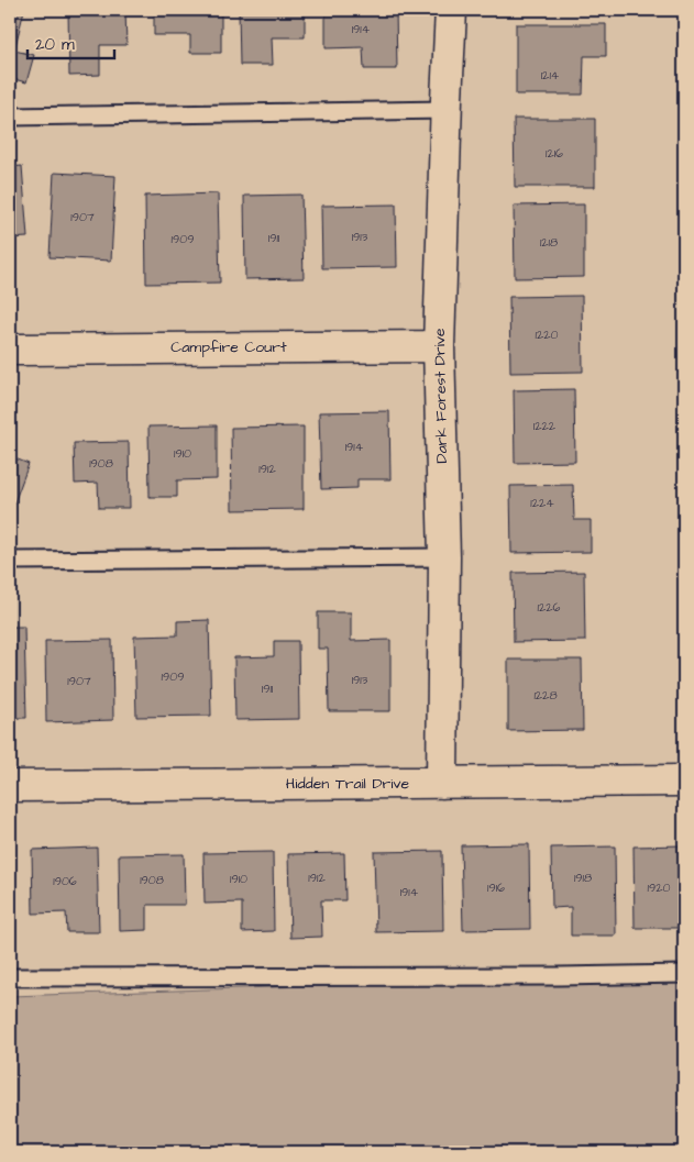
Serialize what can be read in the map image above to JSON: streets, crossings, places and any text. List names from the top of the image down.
{
  "streets": {
    "street": ["Campfire Court", "Dark Forest Drive", "Hidden Trail Drive"]
  },
  "crossings": [
    ["Campfire Court", "Dark Forest Drive"],
    ["Dark Forest Drive", "Hidden Trail Drive"]
  ],
  "house_numbers": [
    "1914",
    "1214",
    "1216",
    "1907",
    "1913",
    "1911",
    "1909",
    "1218",
    "1220",
    "1222",
    "1914",
    "1910",
    "1908",
    "1912",
    "1224",
    "1226",
    "1909",
    "1913",
    "1907",
    "1911",
    "1228",
    "1912",
    "1918",
    "1910",
    "1908",
    "1906",
    "1916",
    "1920",
    "1914"
  ],
  "scale_bar": "20 m"
}
